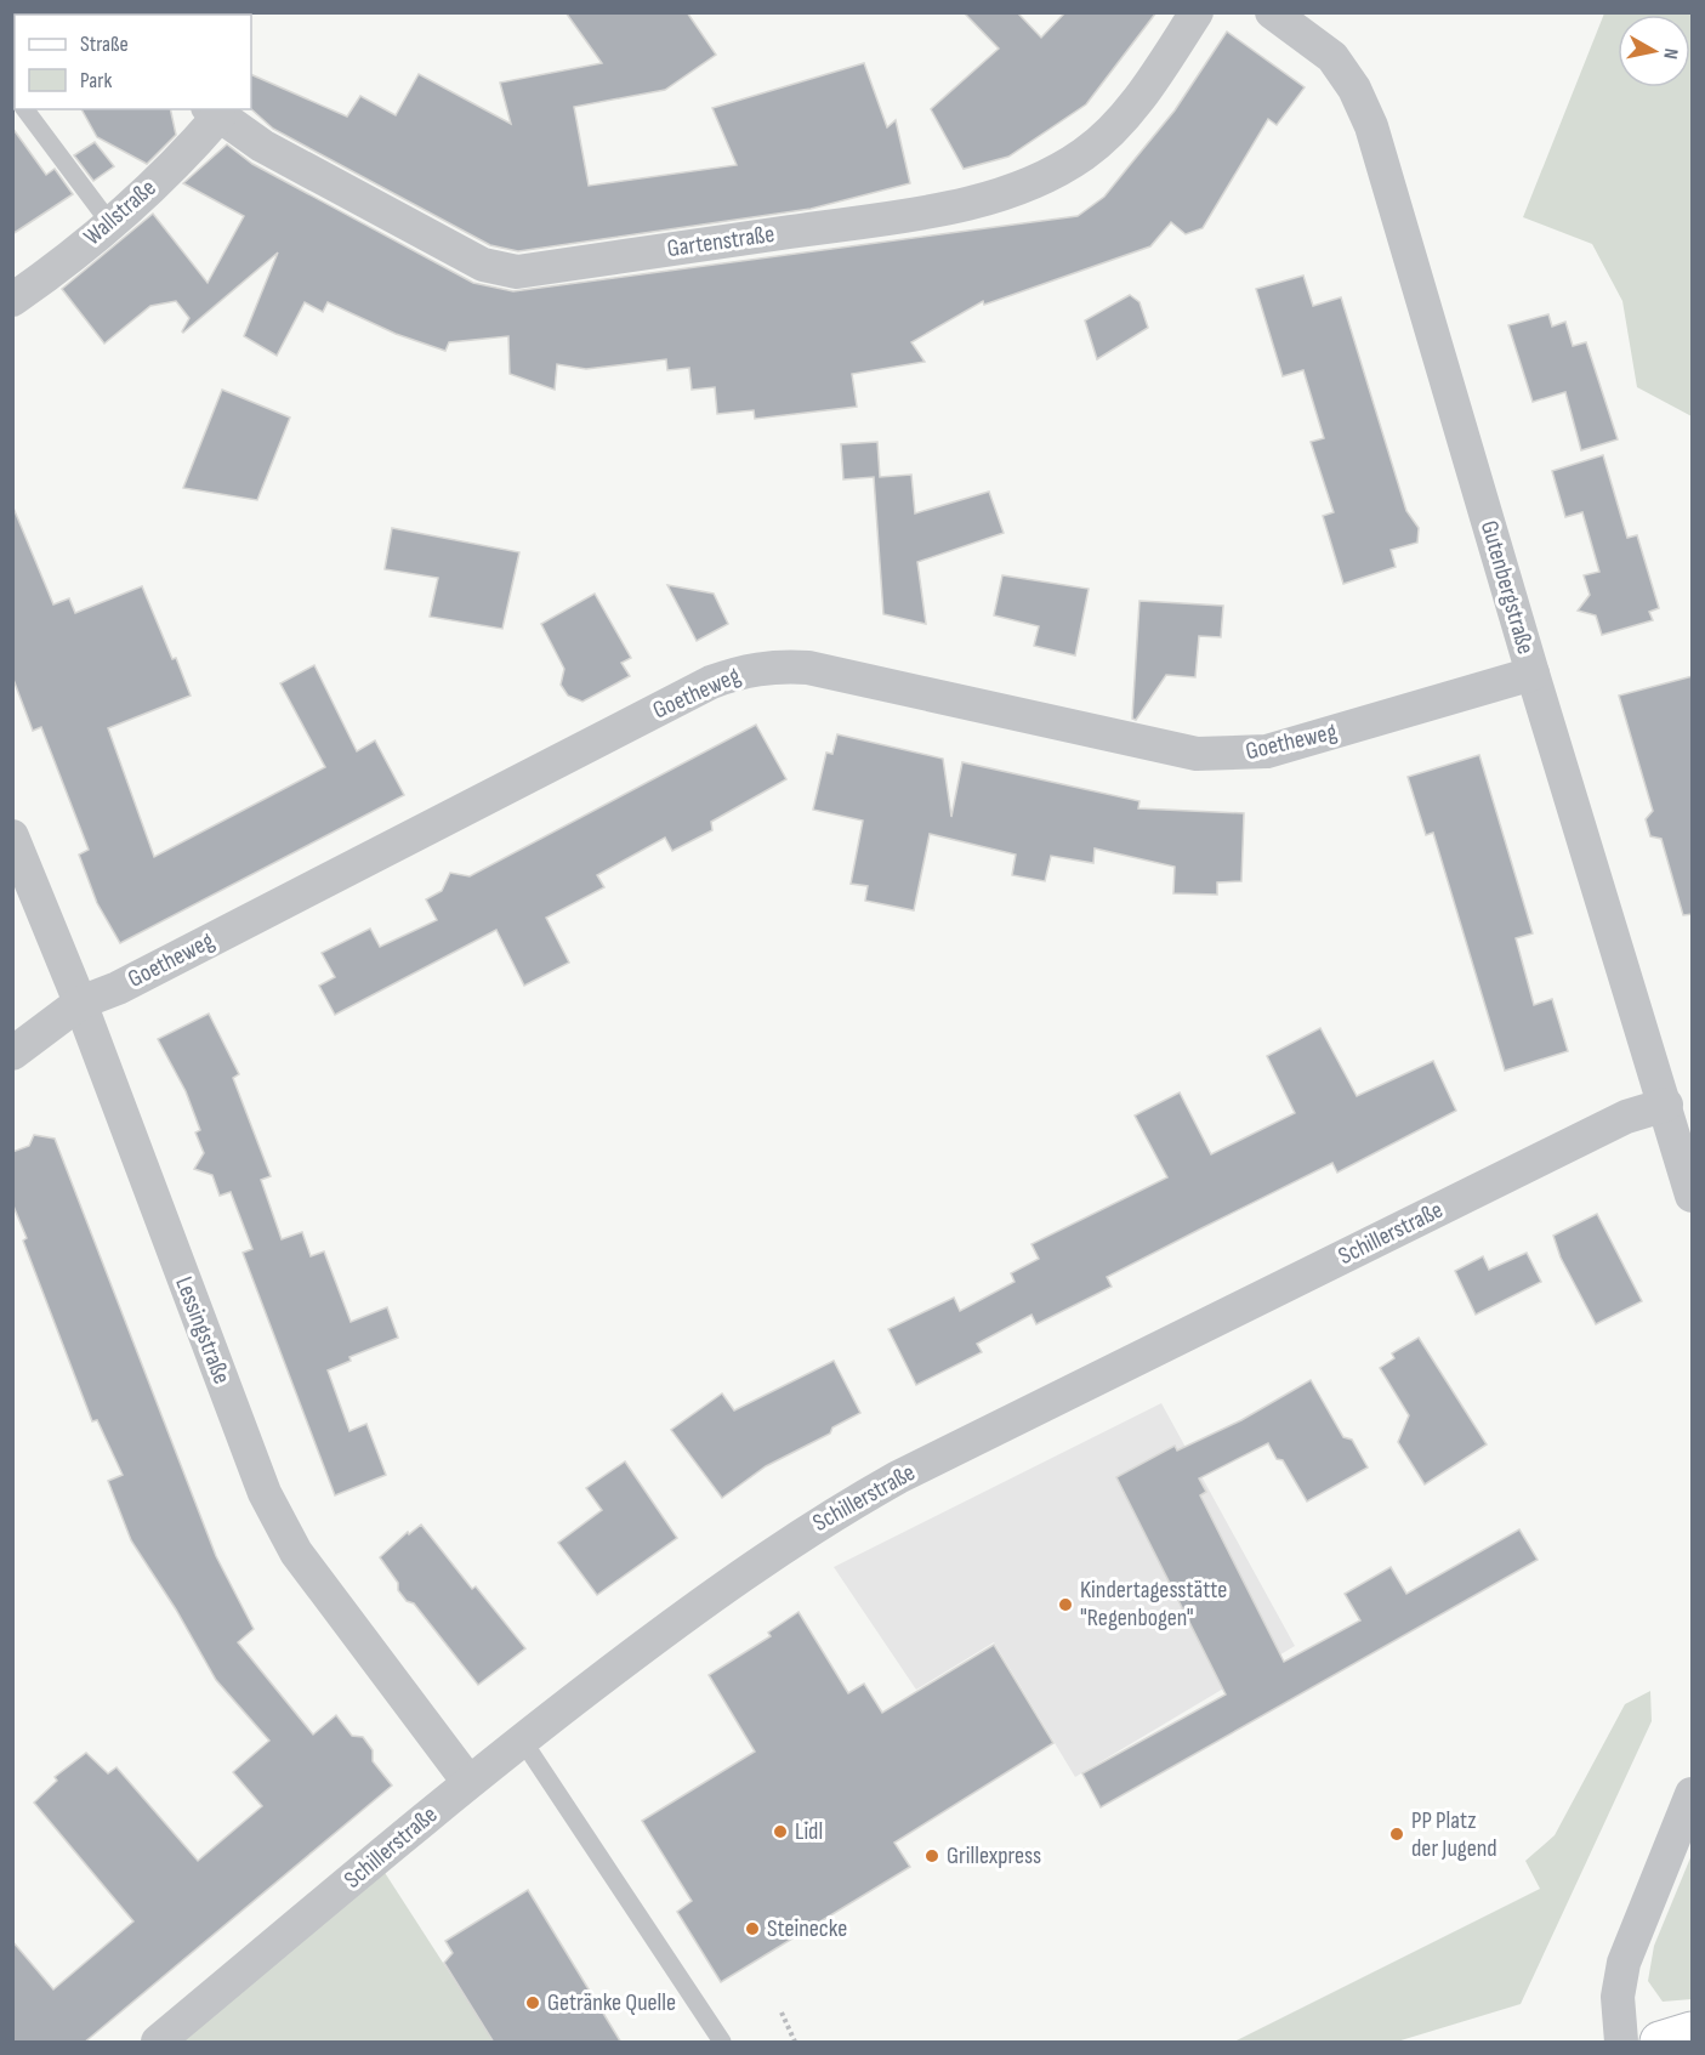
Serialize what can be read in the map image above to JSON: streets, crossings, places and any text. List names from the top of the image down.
{
  "streets": {
    "street": [
      "Wallstraße",
      "Gartenstraße",
      "Gutenbergstraße",
      "Goetheweg",
      "Schillerstraße",
      "Lessingstraße"
    ]
  },
  "crossings": [
    ["Wallstraße", "Gartenstraße"],
    ["Gutenbergstraße", "Goetheweg"],
    ["Gutenbergstraße", "Schillerstraße"],
    ["Goetheweg", "Lessingstraße"],
    ["Schillerstraße", "Lessingstraße"]
  ],
  "places": [
    "Kindertagesstätte \"Regenbogen\"",
    "Lidl",
    "PP Platz der Jugend",
    "Grillexpress",
    "Steinecke",
    "Getränke Quelle"
  ],
  "legend": ["Straße", "Park"],
  "north": "right"
}
